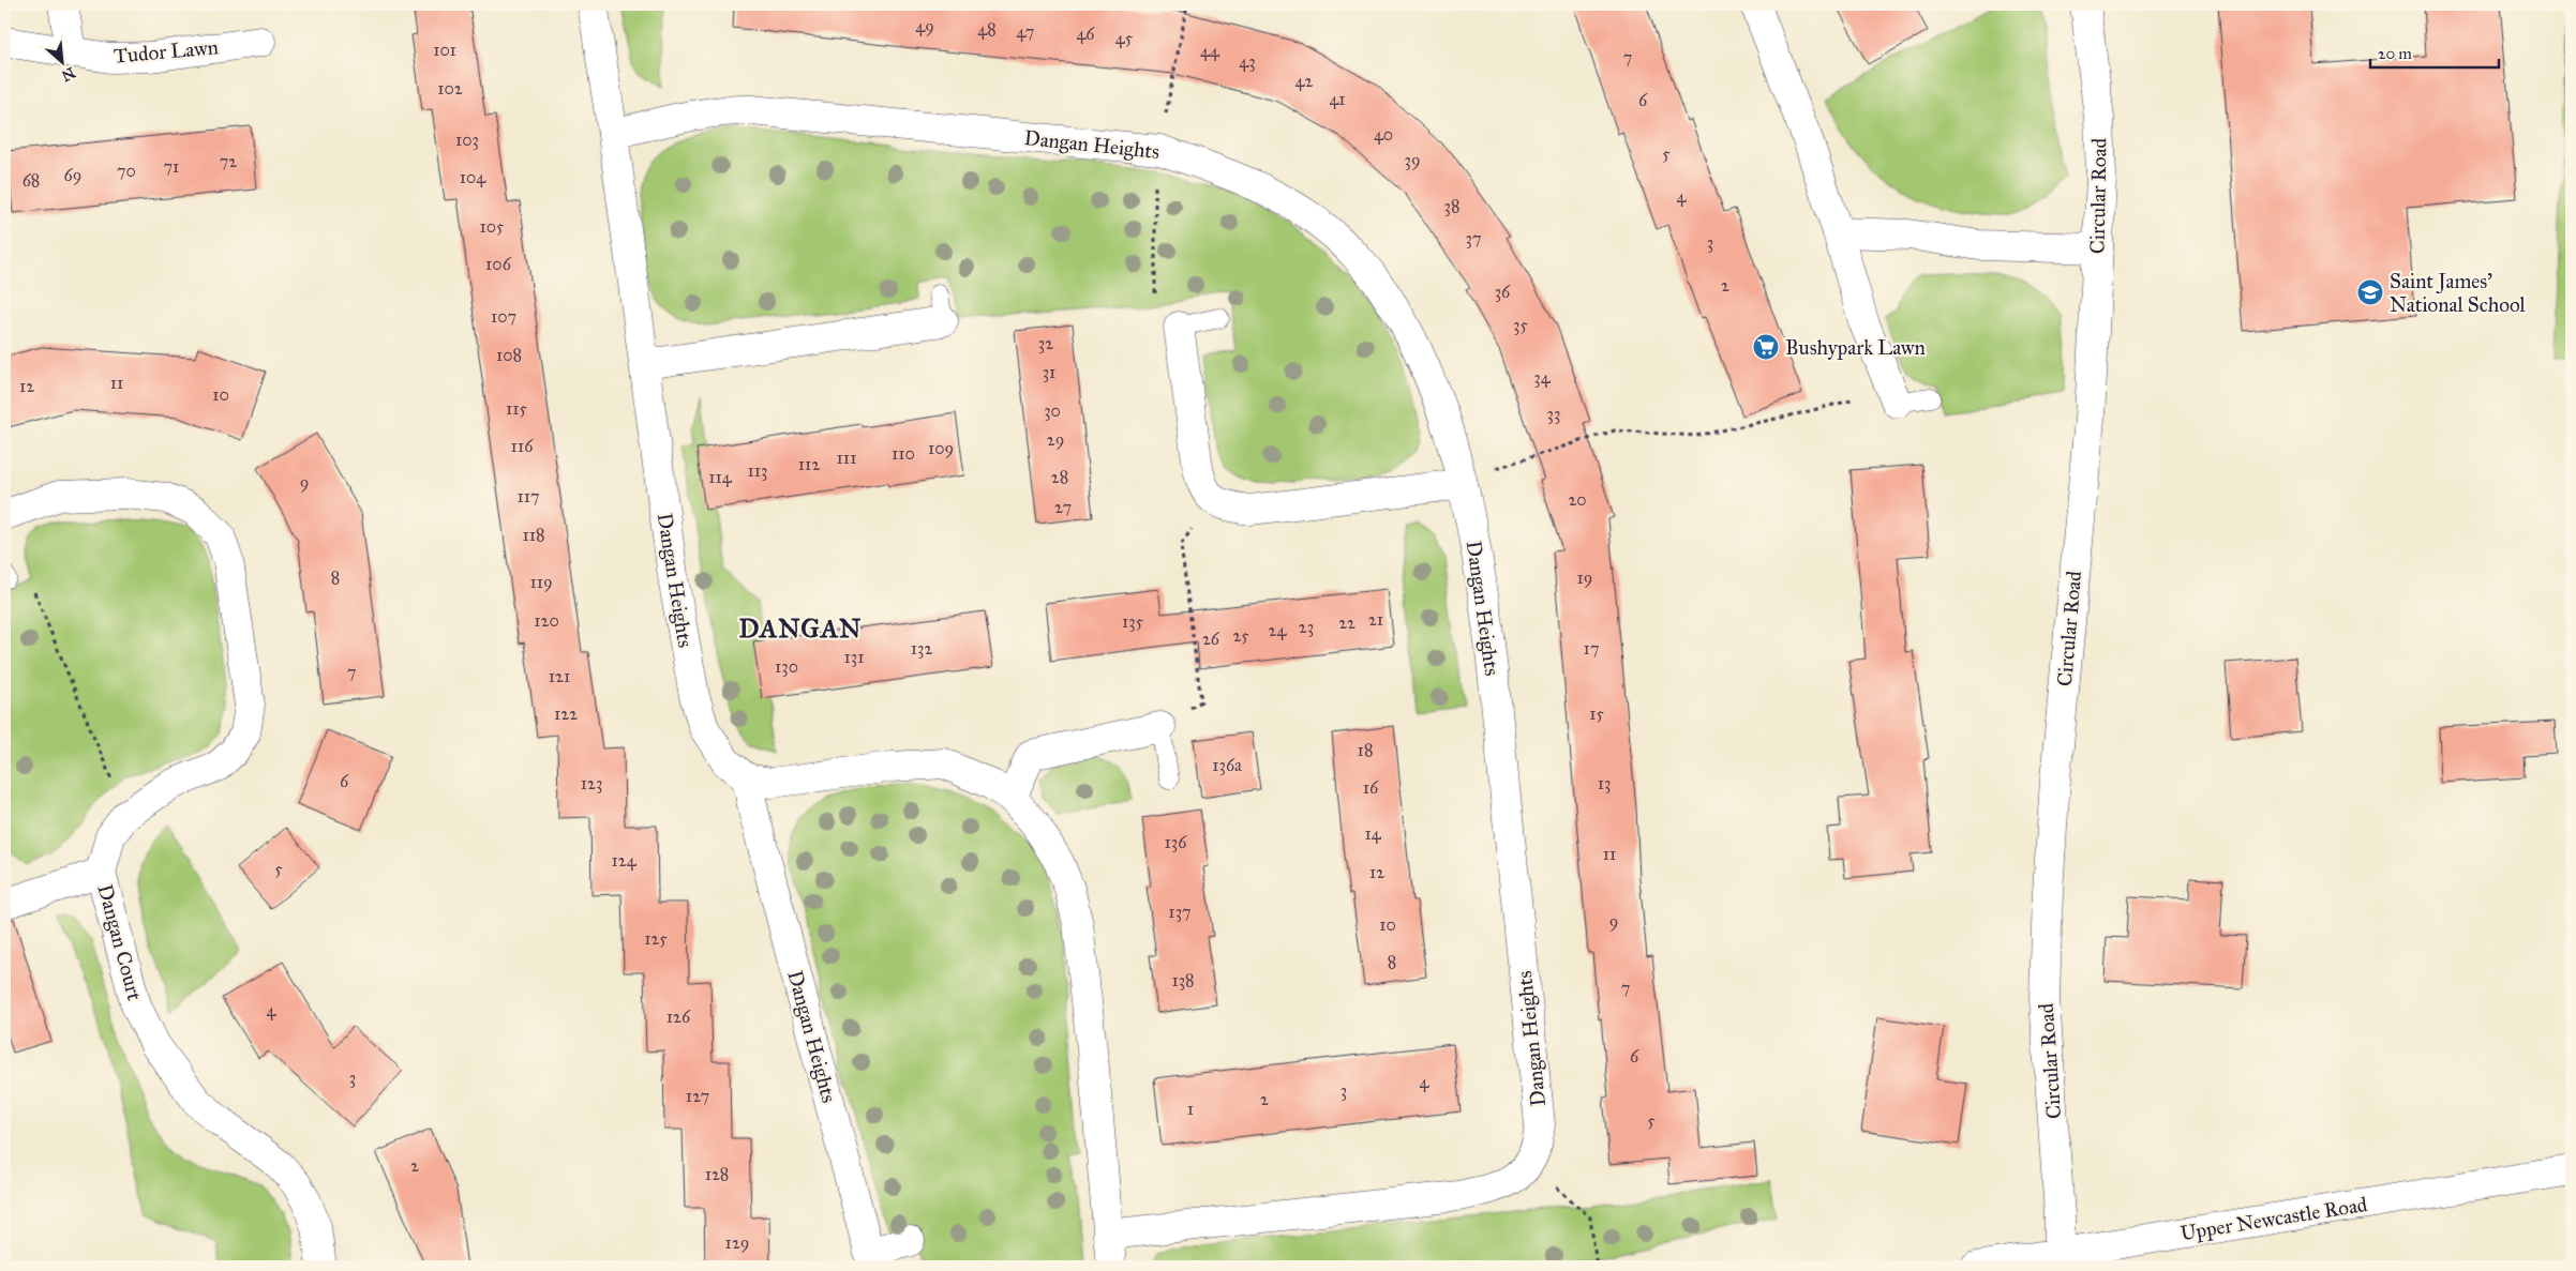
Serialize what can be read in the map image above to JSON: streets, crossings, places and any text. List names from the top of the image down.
{
  "streets": {
    "street": [
      "Tudor Lawn",
      "Dangan Heights",
      "Circular Road",
      "Dangan Court",
      "Upper Newcastle Road"
    ]
  },
  "crossings": [
    ["Circular Road", "Upper Newcastle Road"]
  ],
  "districts": ["DANGAN"],
  "places": {
    "school or university": ["Saint James' National School"],
    "supermarket": ["Bushypark Lawn"]
  },
  "house_numbers": [
    "49",
    "48",
    "47",
    "46",
    "45",
    "101",
    "44",
    "7",
    "43",
    "42",
    "102",
    "41",
    "6",
    "40",
    "103",
    "5",
    "39",
    "72",
    "71",
    "70",
    "69",
    "104",
    "68",
    "4",
    "38",
    "105",
    "37",
    "3",
    "106",
    "2",
    "36",
    "107",
    "35",
    "32",
    "108",
    "31",
    "34",
    "11",
    "12",
    "10",
    "115",
    "30",
    "33",
    "29",
    "116",
    "109",
    "110",
    "111",
    "112",
    "113",
    "114",
    "28",
    "9",
    "117",
    "20",
    "27",
    "118",
    "8",
    "19",
    "119",
    "21",
    "120",
    "135",
    "22",
    "23",
    "24",
    "25",
    "26",
    "132",
    "17",
    "131",
    "130",
    "7",
    "121",
    "122",
    "15",
    "18",
    "136a",
    "6",
    "123",
    "13",
    "16",
    "14",
    "136",
    "11",
    "124",
    "5",
    "12",
    "137",
    "9",
    "10",
    "125",
    "8",
    "138",
    "7",
    "4",
    "126",
    "6",
    "3",
    "4",
    "3",
    "127",
    "2",
    "1",
    "5",
    "2",
    "128",
    "129"
  ],
  "scale_bar": "20 m",
  "north": "bottom right"
}
